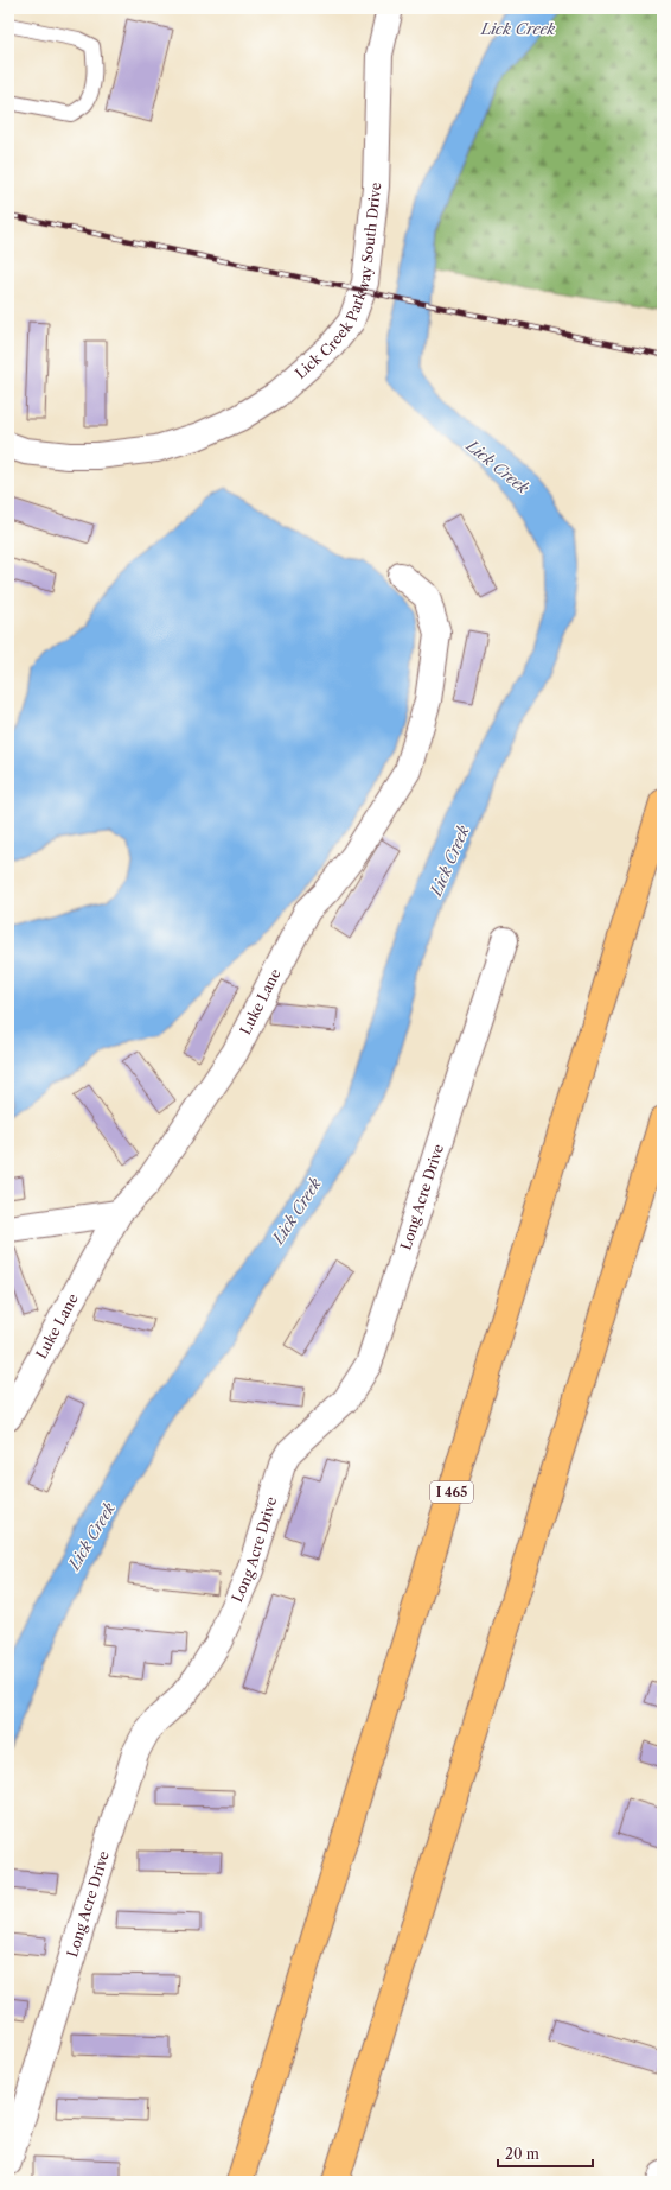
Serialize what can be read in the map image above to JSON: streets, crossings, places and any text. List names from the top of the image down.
{
  "streets": {
    "highway": ["I 465"],
    "street": ["Lick Creek Parkway South Drive", "Luke Lane", "Long Acre Drive"]
  },
  "water": ["Lick Creek"],
  "scale_bar": "20 m"
}
